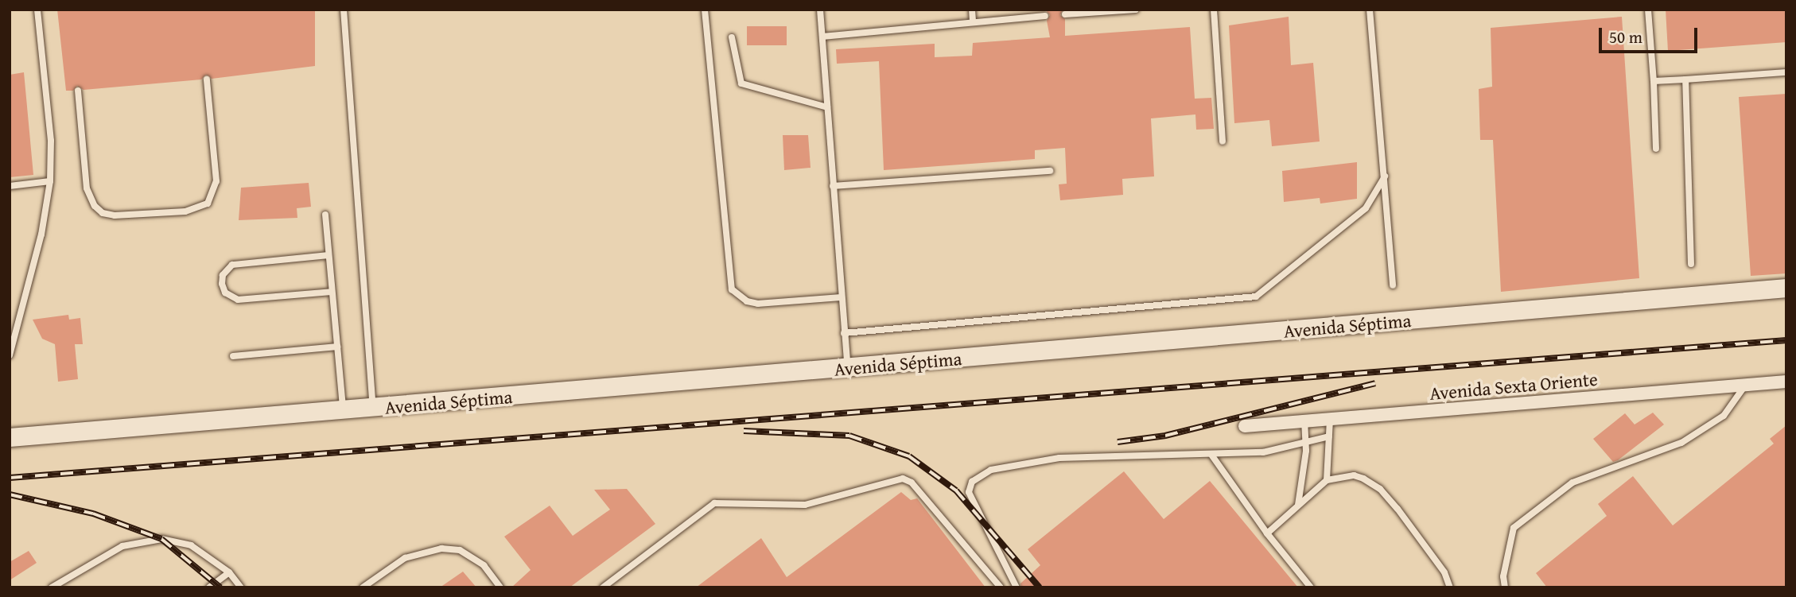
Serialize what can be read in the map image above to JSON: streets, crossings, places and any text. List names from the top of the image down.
{
  "streets": {
    "street": ["Avenida Séptima", "Avenida Sexta Oriente"]
  },
  "scale_bar": "50 m"
}
